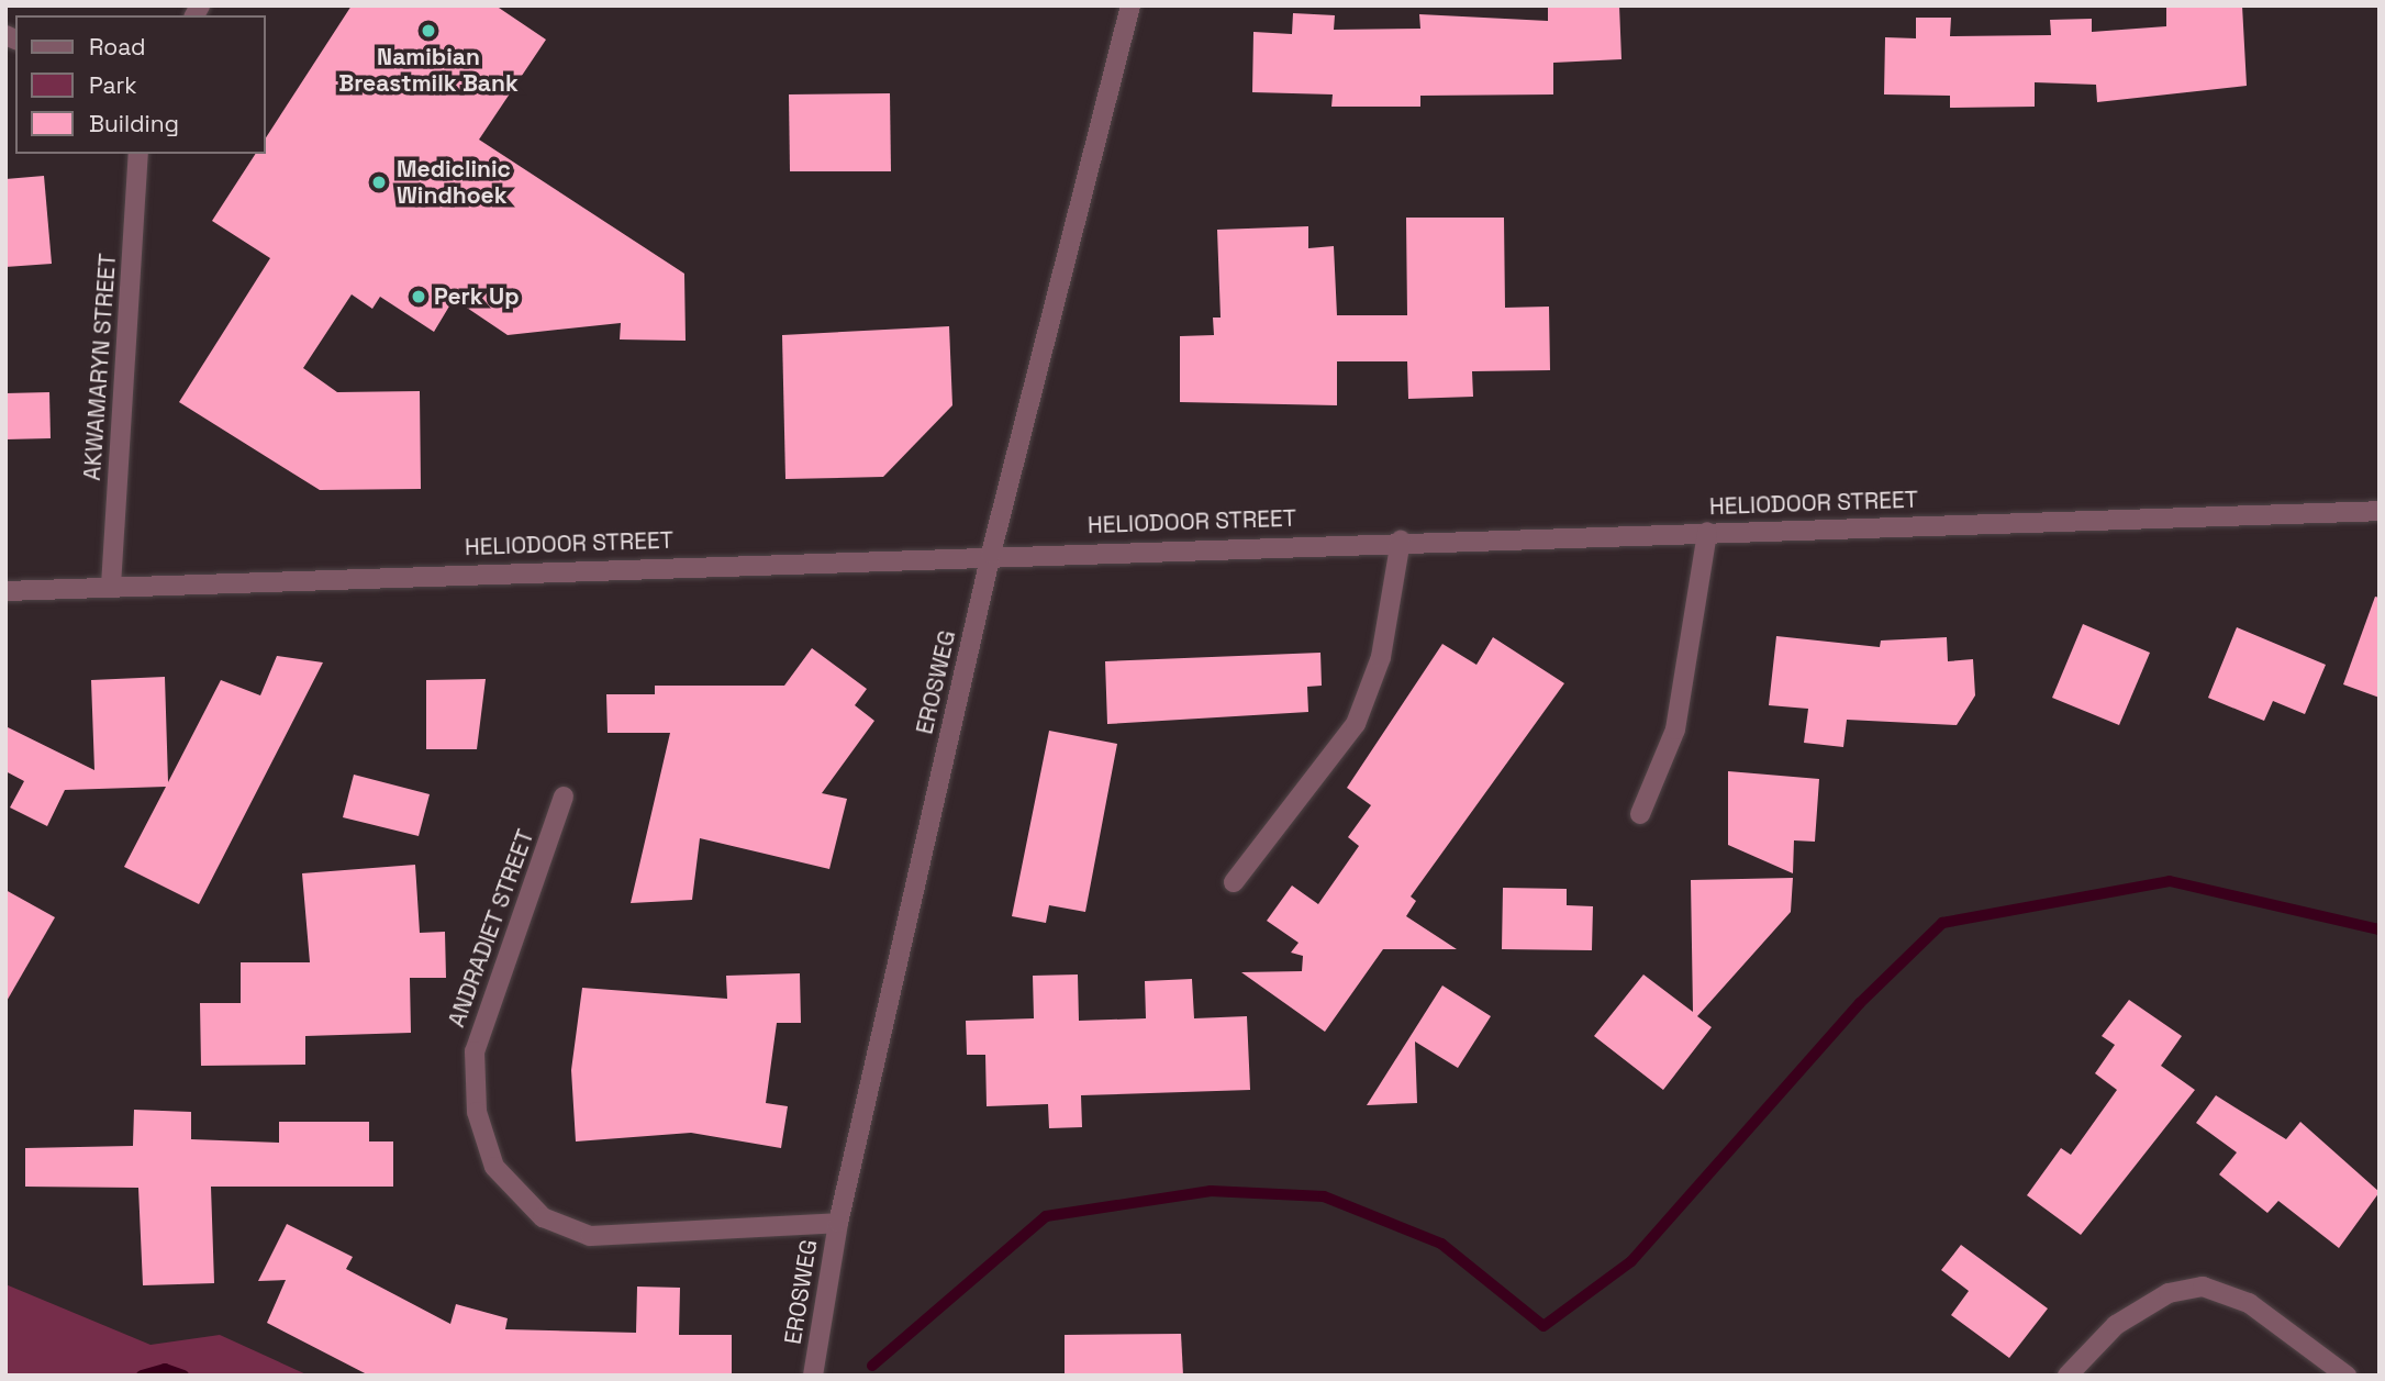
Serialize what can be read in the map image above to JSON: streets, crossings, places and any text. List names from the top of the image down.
{
  "streets": {
    "street": [
      "AKWAMARYN STREET",
      "HELIODOOR STREET",
      "EROSWEG",
      "ANDRADIET STREET"
    ]
  },
  "crossings": [
    ["AKWAMARYN STREET", "HELIODOOR STREET"],
    ["HELIODOOR STREET", "EROSWEG"],
    ["EROSWEG", "ANDRADIET STREET"]
  ],
  "places": ["Namibian Breastmilk Bank", "Mediclinic Windhoek", "Perk Up"],
  "legend": ["Road", "Park", "Building"]
}
